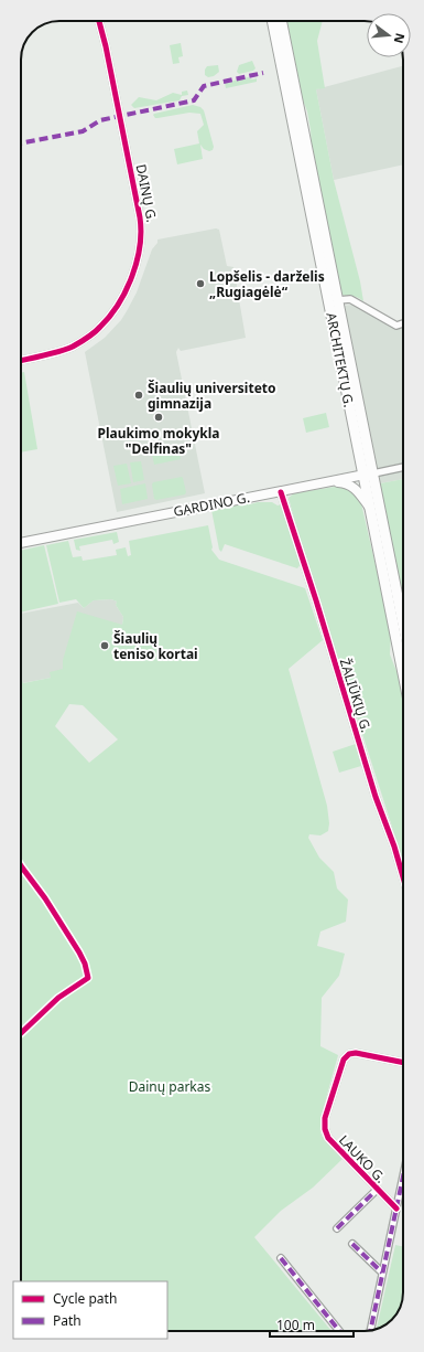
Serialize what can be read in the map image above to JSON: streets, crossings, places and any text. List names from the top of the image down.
{
  "streets": {
    "main road": ["ARCHITEKTŲ G.", "GARDINO G."],
    "street": ["DAINŲ G.", "ŽALIŪKIŲ G.", "LAUKO G."]
  },
  "crossings": [
    ["ARCHITEKTŲ G.", "GARDINO G."],
    ["GARDINO G.", "ŽALIŪKIŲ G."]
  ],
  "parks": ["Dainų parkas"],
  "places": [
    "Lopšelis - darželis „Rugiagėlė“",
    "Šiaulių universiteto gimnazija",
    "Plaukimo mokykla \"Delfinas\"",
    "Šiaulių teniso kortai"
  ],
  "legend": ["Cycle path", "Path"],
  "scale_bar": "100 m",
  "north": "right"
}
